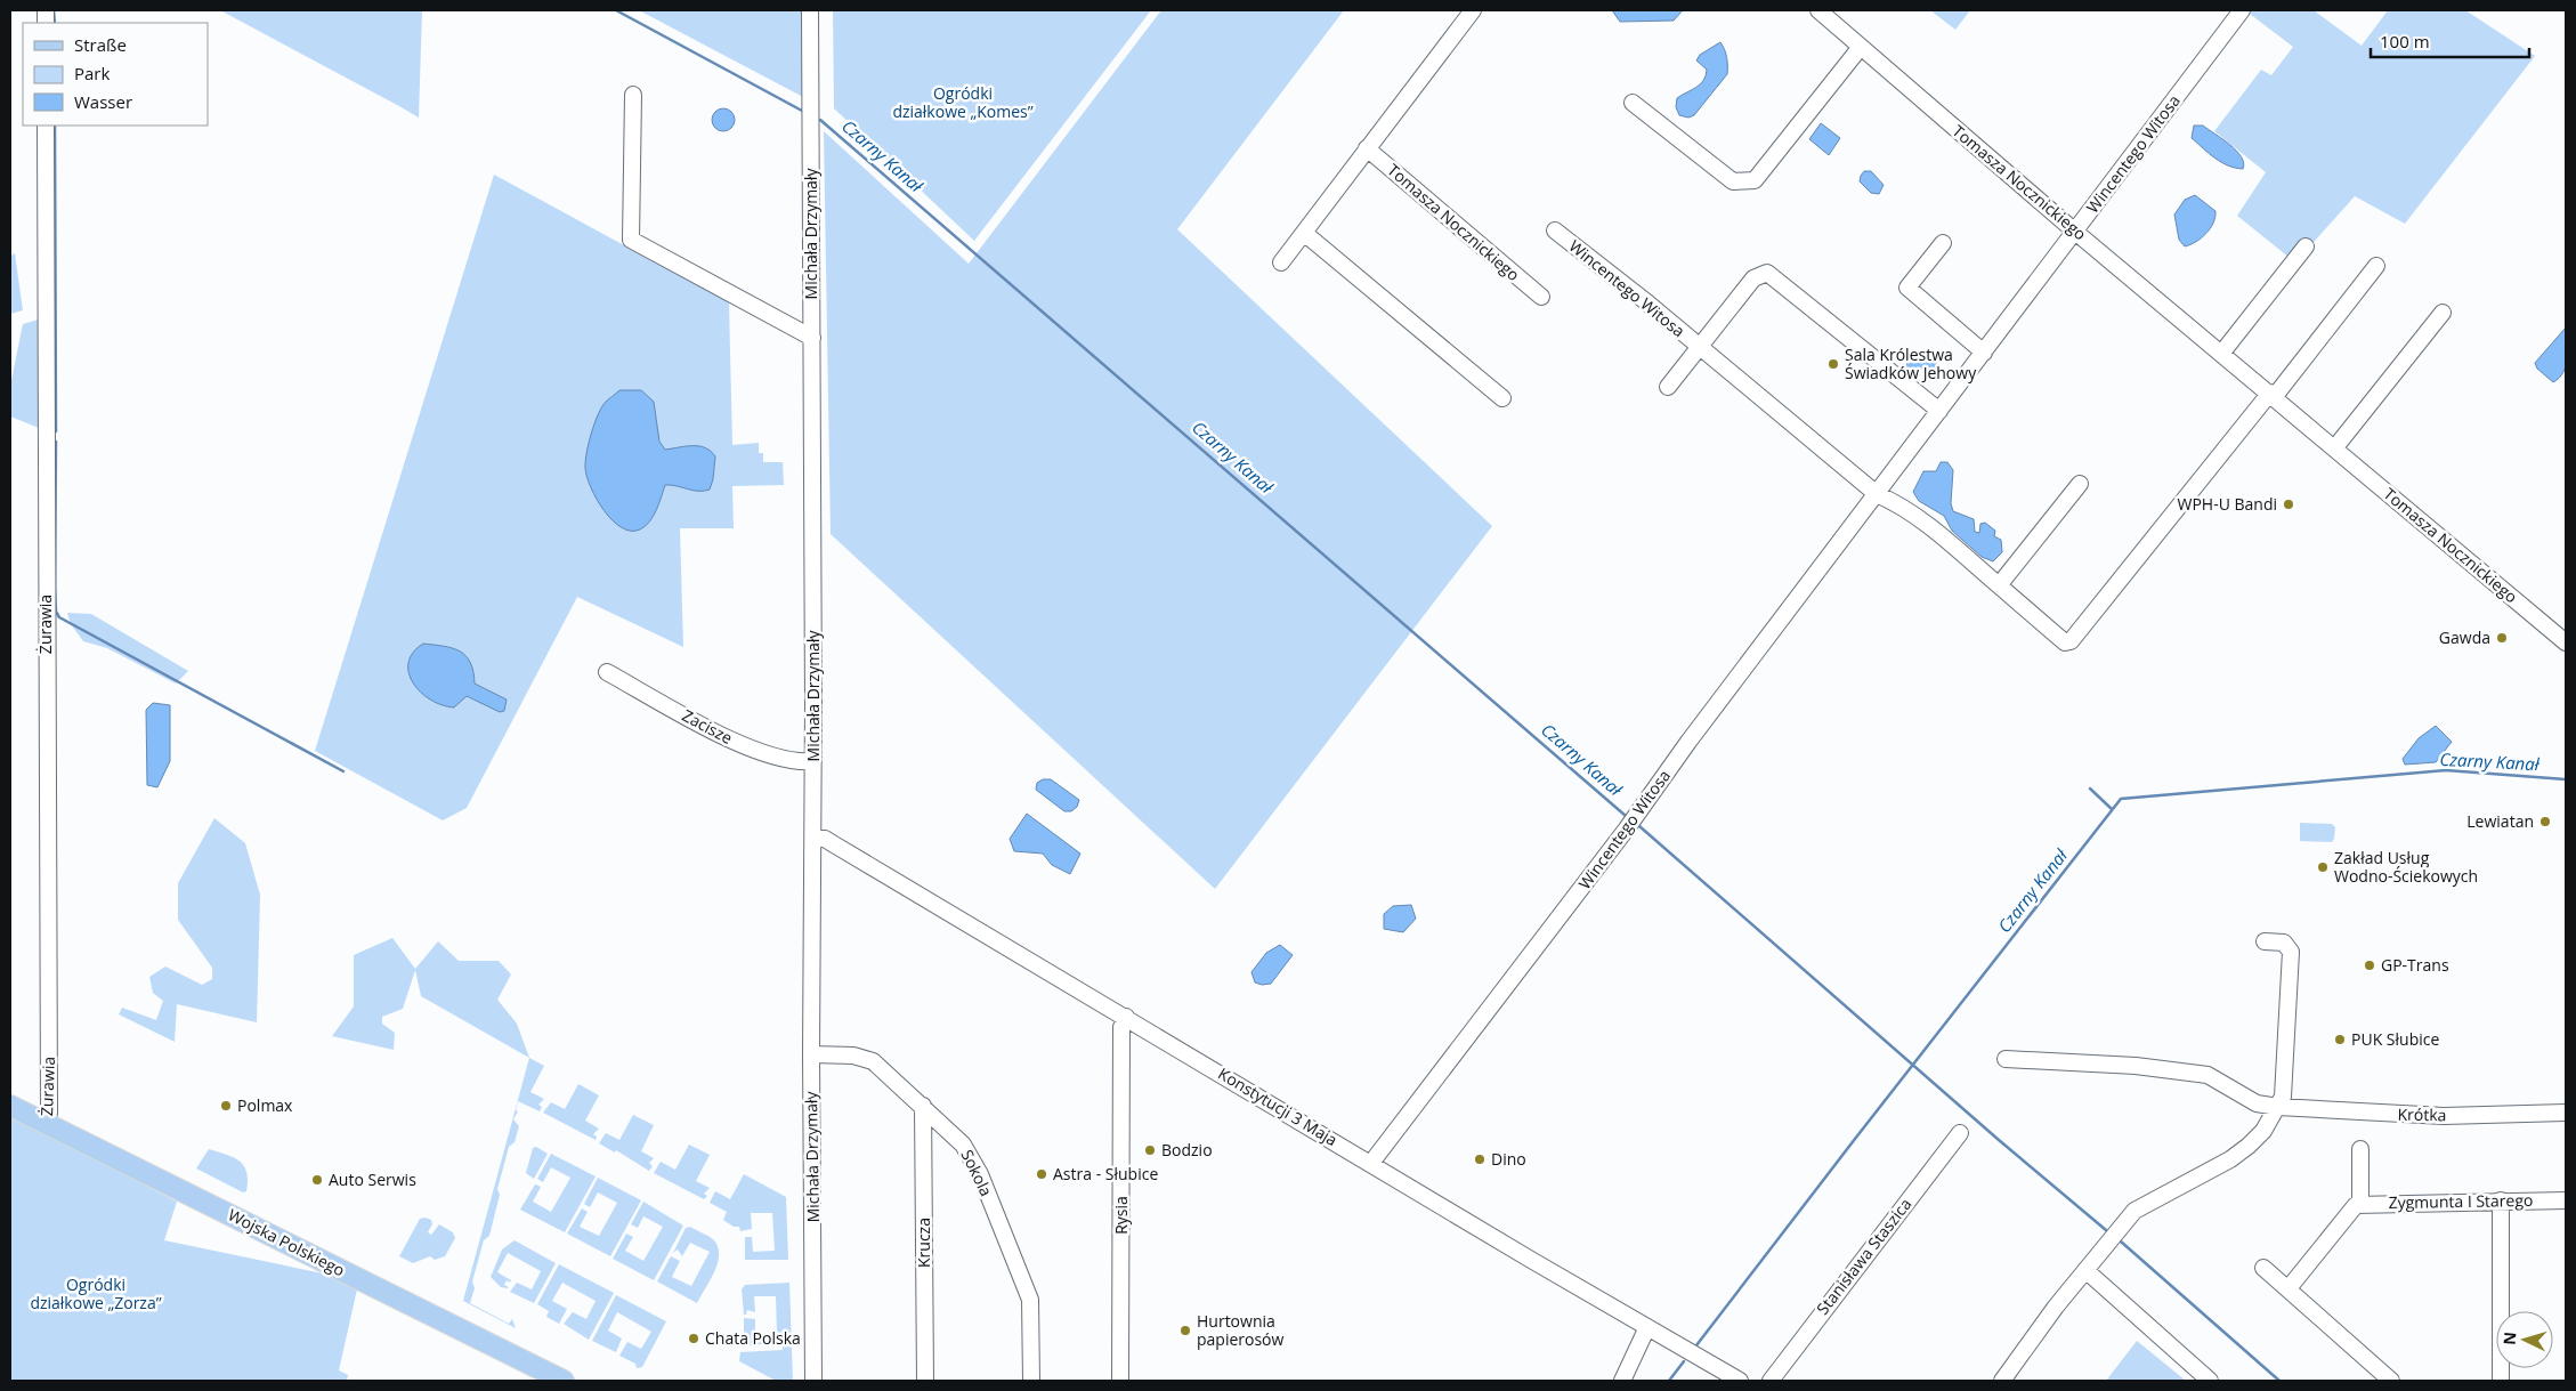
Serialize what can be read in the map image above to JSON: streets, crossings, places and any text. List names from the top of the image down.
{
  "streets": {
    "main road": ["Wojska Polskiego"],
    "street": [
      "Wincentego Witosa",
      "Tomasza Nocznickiego",
      "Michała Drzymały",
      "Żurawia",
      "Zacisze",
      "Konstytucji 3 Maja",
      "Krótka",
      "Sokola",
      "Zygmunta I Starego",
      "Rysia",
      "Krucza",
      "Stanisława Staszica"
    ]
  },
  "crossings": [
    ["Wincentego Witosa", "Tomasza Nocznickiego"],
    ["Wincentego Witosa", "Konstytucji 3 Maja"],
    ["Michała Drzymały", "Zacisze"],
    ["Michała Drzymały", "Konstytucji 3 Maja"],
    ["Michała Drzymały", "Sokola"],
    ["Żurawia", "Wojska Polskiego"],
    ["Konstytucji 3 Maja", "Rysia"],
    ["Sokola", "Krucza"]
  ],
  "water": ["Czarny Kanał"],
  "parks": ["Ogródki działkowe „Komes”", "Ogródki działkowe „Zorza”"],
  "places": [
    "Sala Królestwa Świadków Jehowy",
    "WPH-U Bandi",
    "Gawda",
    "Lewiatan",
    "Zakład Usług Wodno-Ściekowych",
    "GP-Trans",
    "PUK Słubice",
    "Polmax",
    "Bodzio",
    "Dino",
    "Astra - Słubice",
    "Auto Serwis",
    "Hurtownia papierosów",
    "Chata Polska"
  ],
  "legend": ["Straße", "Park", "Wasser"],
  "scale_bar": "100 m",
  "north": "left"
}
